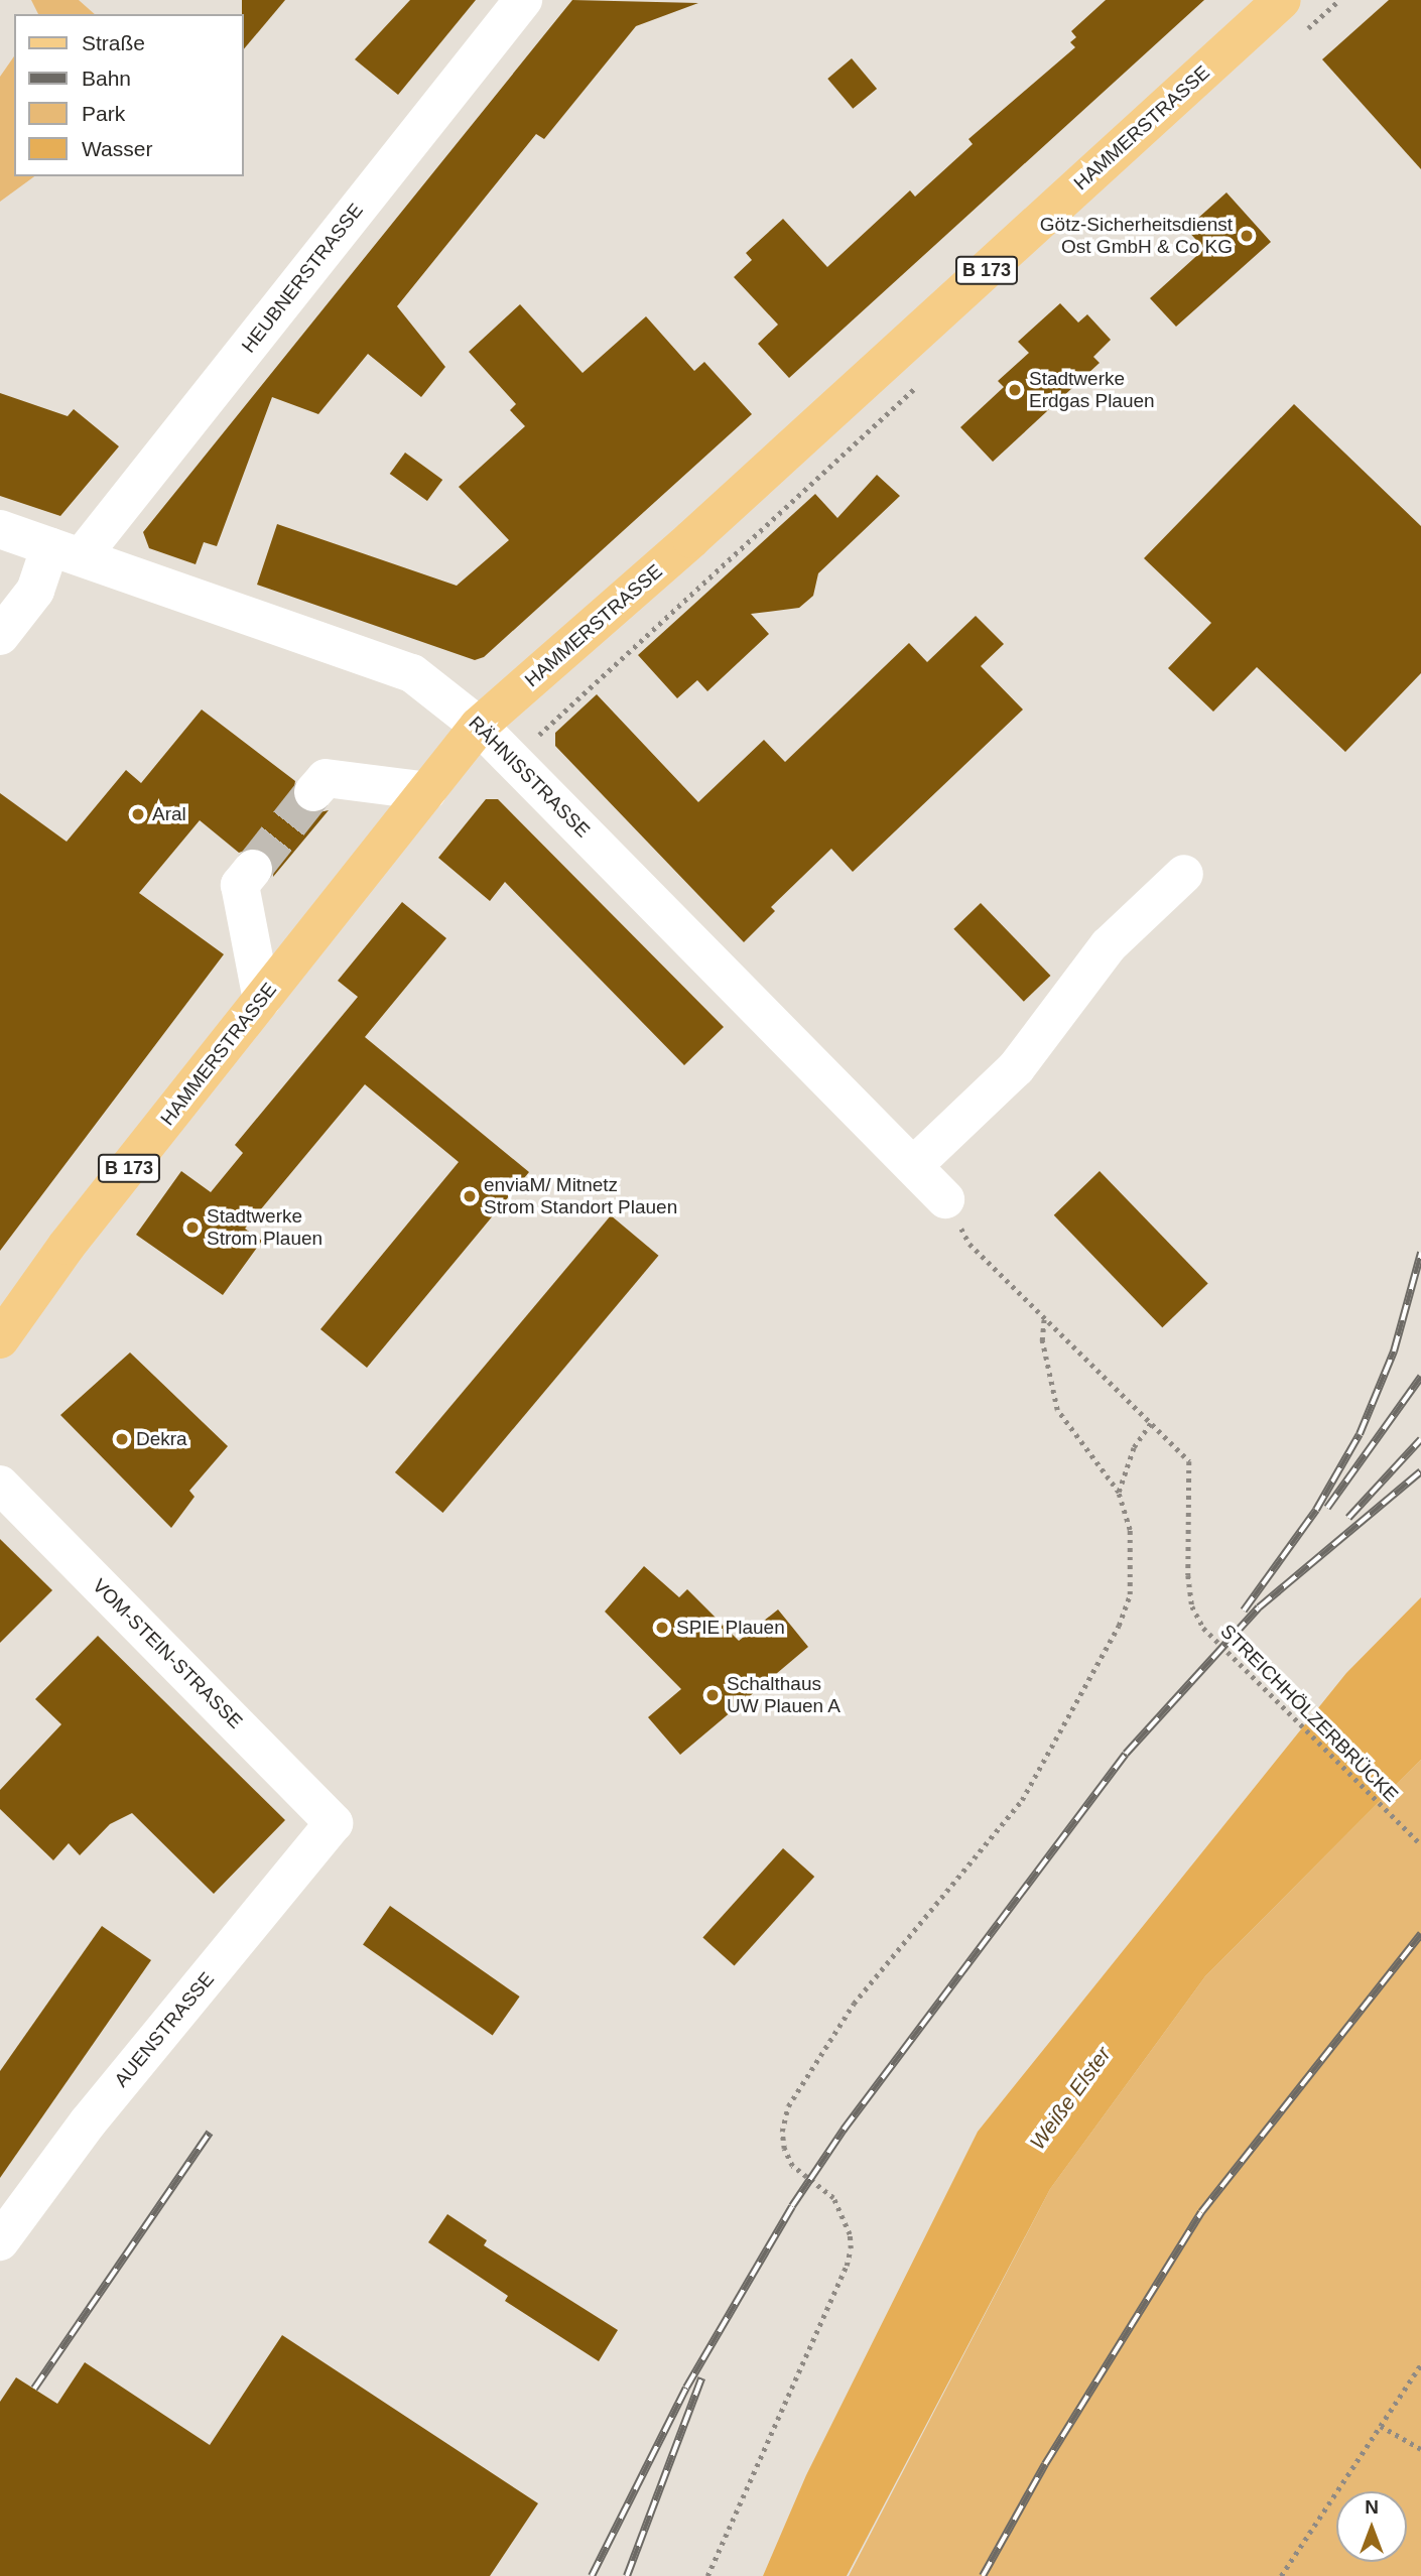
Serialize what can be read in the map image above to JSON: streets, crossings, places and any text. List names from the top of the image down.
{
  "streets": {
    "main road": ["HAMMERSTRASSE", "B 173"],
    "street": [
      "HEUBNERSTRASSE",
      "RÄHNISSTRASSE",
      "VOM-STEIN-STRASSE",
      "AUENSTRASSE"
    ],
    "path": ["STREICHHÖLZERBRÜCKE"]
  },
  "crossings": [
    ["HAMMERSTRASSE", "RÄHNISSTRASSE"],
    ["HEUBNERSTRASSE", "RÄHNISSTRASSE"],
    ["RÄHNISSTRASSE", "STREICHHÖLZERBRÜCKE"],
    ["VOM-STEIN-STRASSE", "AUENSTRASSE"]
  ],
  "water": ["Weiße Elster"],
  "places": [
    "Götz-Sicherheitsdienst Ost GmbH & Co KG",
    "Stadtwerke Erdgas Plauen",
    "Aral",
    "enviaM/ Mitnetz Strom Standort Plauen",
    "Stadtwerke Strom Plauen",
    "Dekra",
    "SPIE Plauen",
    "Schalthaus UW Plauen A"
  ],
  "legend": [
    "Straße",
    "Bahn",
    "Park",
    "Wasser"
  ],
  "north": "top"
}
